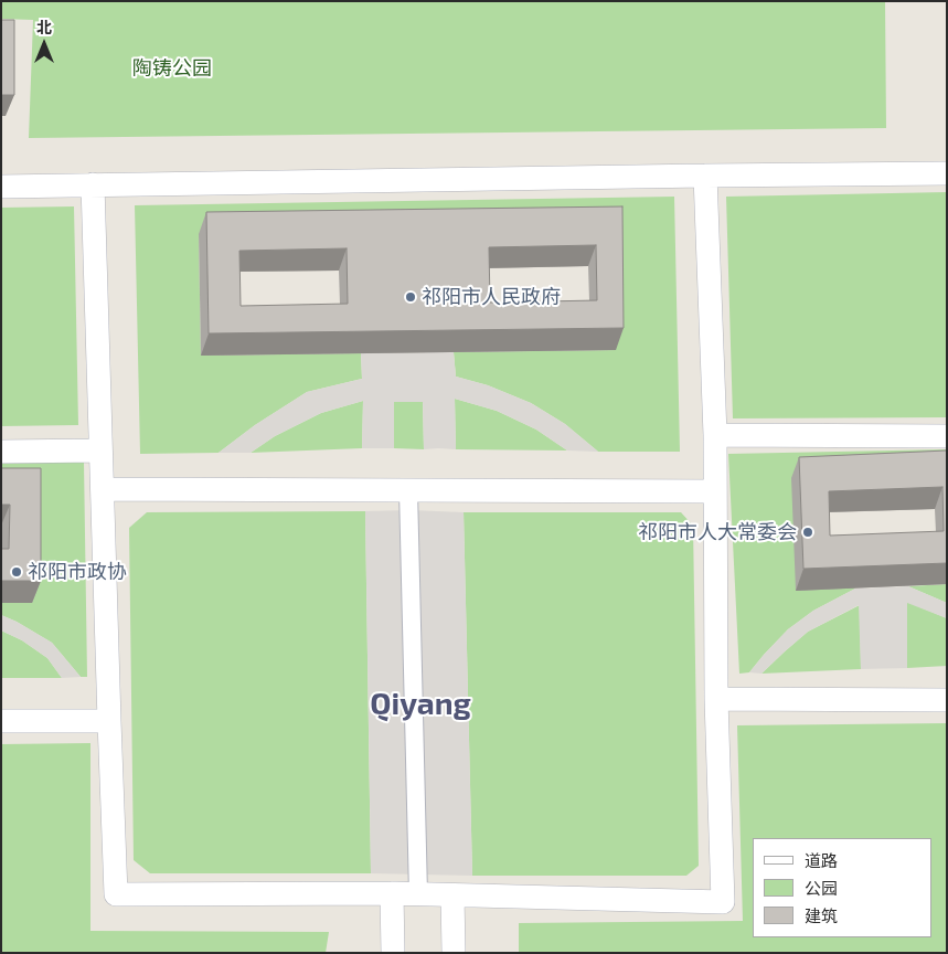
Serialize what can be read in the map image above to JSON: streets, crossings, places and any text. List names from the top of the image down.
{
  "districts": ["Qiyang"],
  "parks": ["陶铸公园"],
  "places": ["祁阳市人民政府", "祁阳市人大常委会", "祁阳市政协"],
  "legend": ["道路", "公园", "建筑"],
  "north": "top"
}
